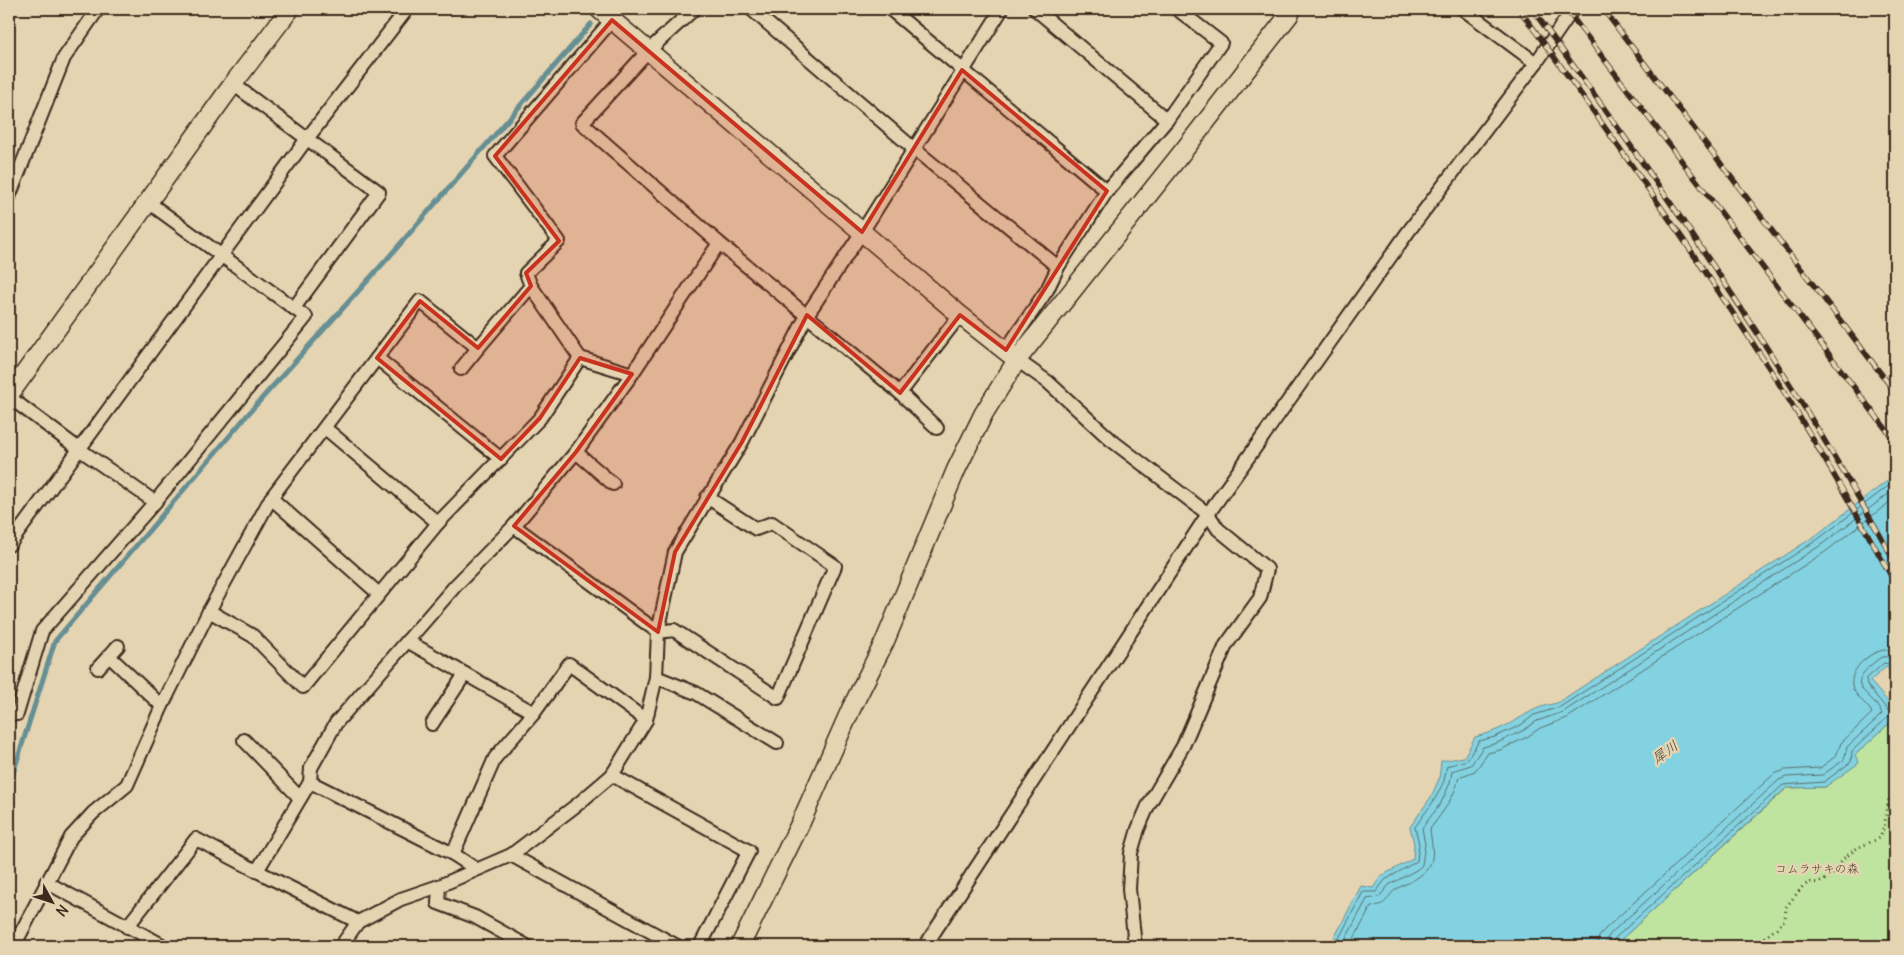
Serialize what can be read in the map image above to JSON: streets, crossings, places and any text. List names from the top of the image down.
{
  "water": ["犀川"],
  "parks": ["コムラサキの森"],
  "north": "bottom right"
}
